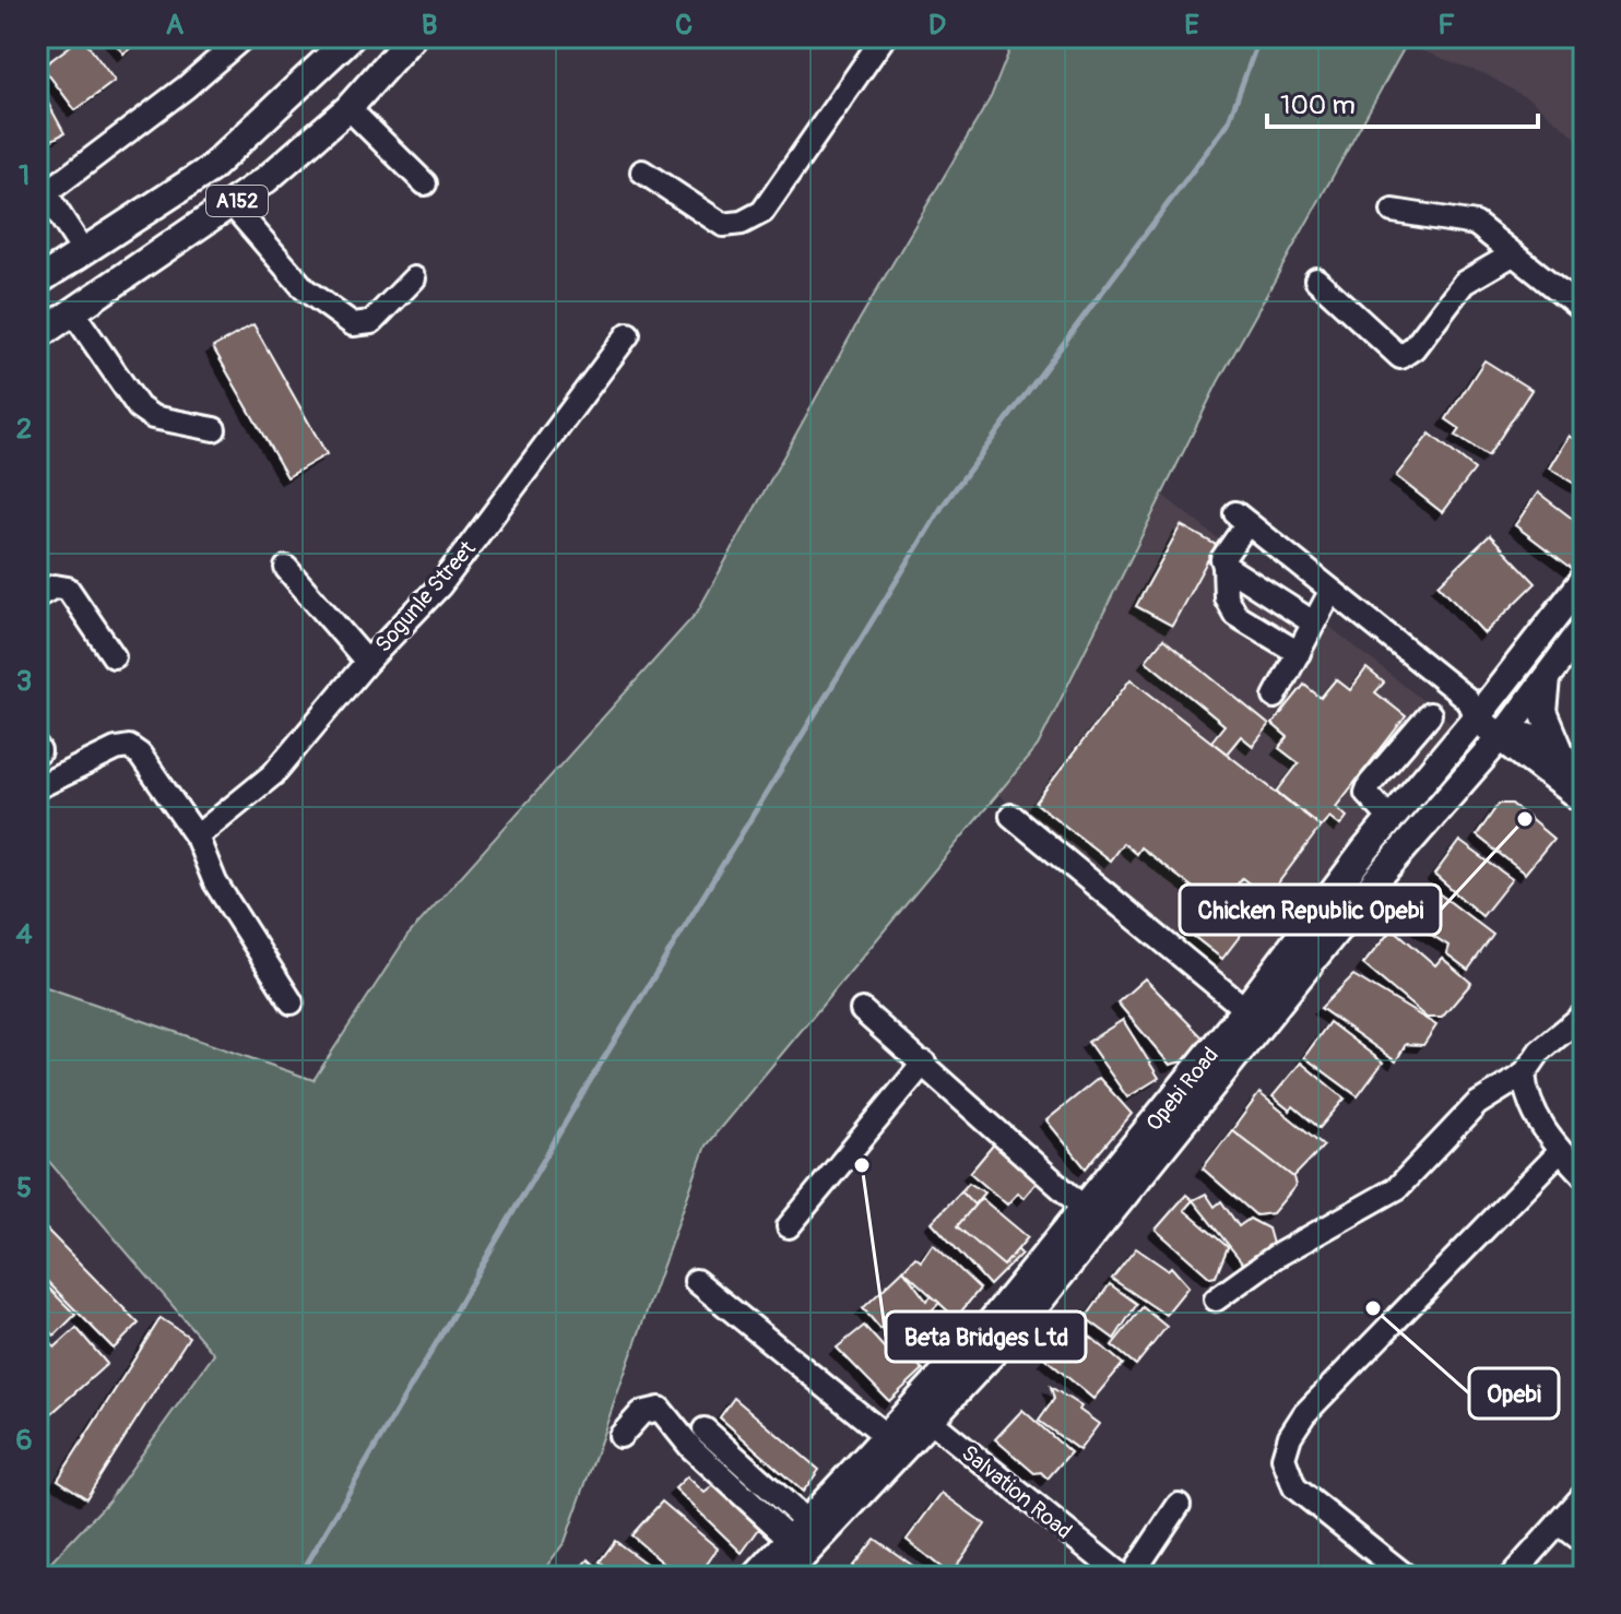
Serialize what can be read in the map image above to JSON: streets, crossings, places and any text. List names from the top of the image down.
{
  "streets": {
    "main road": ["A152", "Opebi Road"],
    "street": ["Sogunle Street", "Salvation Road"]
  },
  "crossings": [
    ["Opebi Road", "Salvation Road"]
  ],
  "places": ["Chicken Republic Opebi", "Beta Bridges Ltd", "Opebi"],
  "scale_bar": "100 m",
  "grid": {
    "columns": [
      "A",
      "B",
      "C",
      "D",
      "E",
      "F"
    ],
    "rows": [
      "1",
      "2",
      "3",
      "4",
      "5",
      "6"
    ]
  }
}
